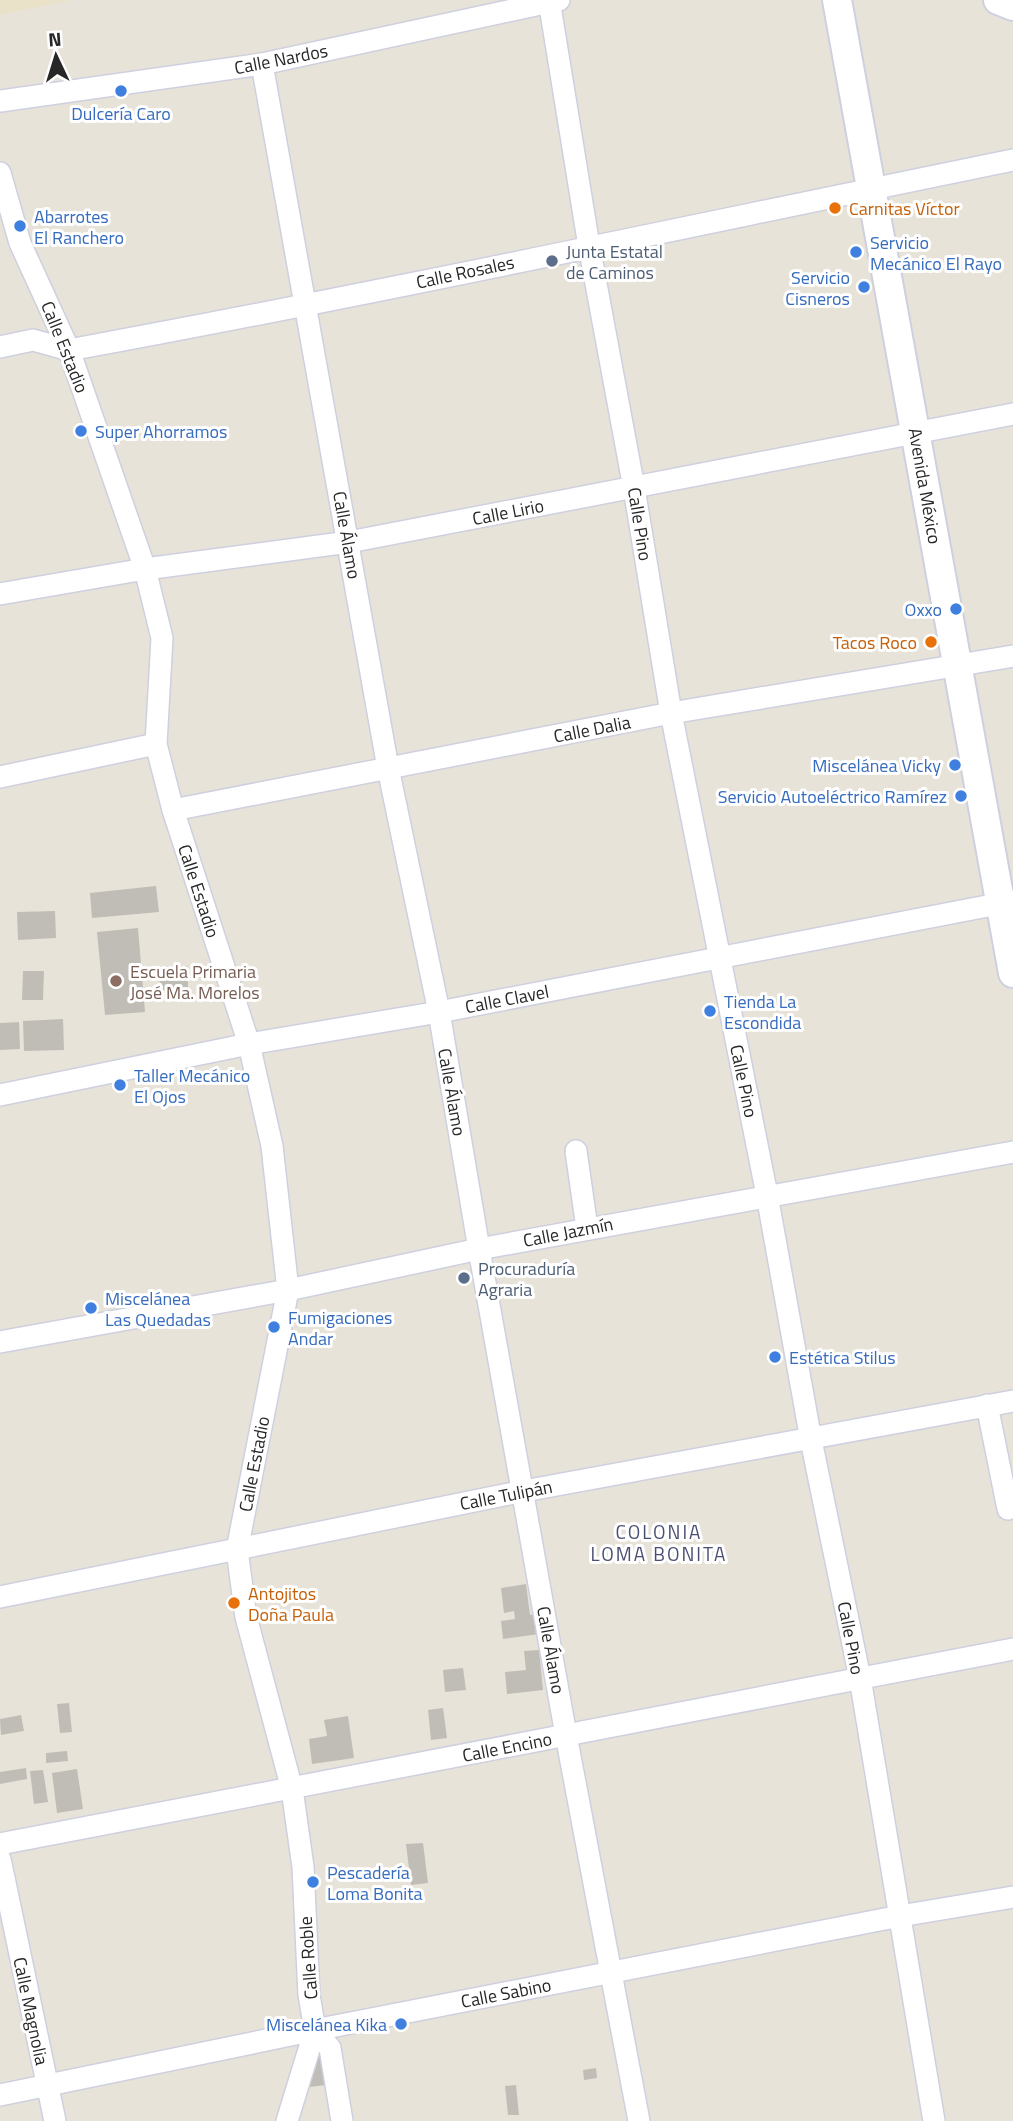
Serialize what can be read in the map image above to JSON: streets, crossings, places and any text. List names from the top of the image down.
{
  "streets": {
    "street": [
      "Calle Nardos",
      "Calle Rosales",
      "Calle Estadio",
      "Avenida México",
      "Calle Lirio",
      "Calle Pino",
      "Calle Álamo",
      "Calle Dalia",
      "Calle Clavel",
      "Calle Jazmín",
      "Calle Tulipán",
      "Calle Encino",
      "Calle Roble",
      "Calle Sabino",
      "Calle Magnolia"
    ]
  },
  "crossings": [
    ["Calle Nardos", "Calle Pino"],
    ["Calle Nardos", "Calle Álamo"],
    ["Calle Rosales", "Calle Estadio"],
    ["Calle Rosales", "Avenida México"],
    ["Calle Rosales", "Calle Pino"],
    ["Calle Rosales", "Calle Álamo"],
    ["Calle Estadio", "Calle Lirio"],
    ["Calle Estadio", "Calle Dalia"],
    ["Calle Estadio", "Calle Clavel"],
    ["Calle Estadio", "Calle Jazmín"],
    ["Calle Estadio", "Calle Tulipán"],
    ["Calle Estadio", "Calle Encino"],
    ["Calle Estadio", "Calle Roble"],
    ["Avenida México", "Calle Lirio"],
    ["Avenida México", "Calle Dalia"],
    ["Avenida México", "Calle Clavel"],
    ["Calle Lirio", "Calle Pino"],
    ["Calle Lirio", "Calle Álamo"],
    ["Calle Pino", "Calle Dalia"],
    ["Calle Pino", "Calle Clavel"],
    ["Calle Pino", "Calle Jazmín"],
    ["Calle Pino", "Calle Tulipán"],
    ["Calle Pino", "Calle Encino"],
    ["Calle Pino", "Calle Sabino"],
    ["Calle Álamo", "Calle Dalia"],
    ["Calle Álamo", "Calle Clavel"],
    ["Calle Álamo", "Calle Jazmín"],
    ["Calle Álamo", "Calle Tulipán"],
    ["Calle Álamo", "Calle Encino"],
    ["Calle Álamo", "Calle Sabino"],
    ["Calle Encino", "Calle Roble"],
    ["Calle Roble", "Calle Sabino"],
    ["Calle Sabino", "Calle Magnolia"]
  ],
  "districts": ["COLONIA LOMA BONITA"],
  "places": [
    "Dulcería Caro",
    "Carnitas Víctor",
    "Abarrotes El Ranchero",
    "Servicio Mecánico El Rayo",
    "Junta Estatal de Caminos",
    "Servicio Cisneros",
    "Super Ahorramos",
    "Oxxo",
    "Tacos Roco",
    "Miscelánea Vicky",
    "Servicio Autoeléctrico Ramírez",
    "Escuela Primaria José Ma. Morelos",
    "Tienda La Escondida",
    "Taller Mecánico El Ojos",
    "Procuraduría Agraria",
    "Miscelánea Las Quedadas",
    "Fumigaciones Andar",
    "Estética Stilus",
    "Antojitos Doña Paula",
    "Pescadería Loma Bonita",
    "Miscelánea Kika"
  ],
  "north": "top"
}
